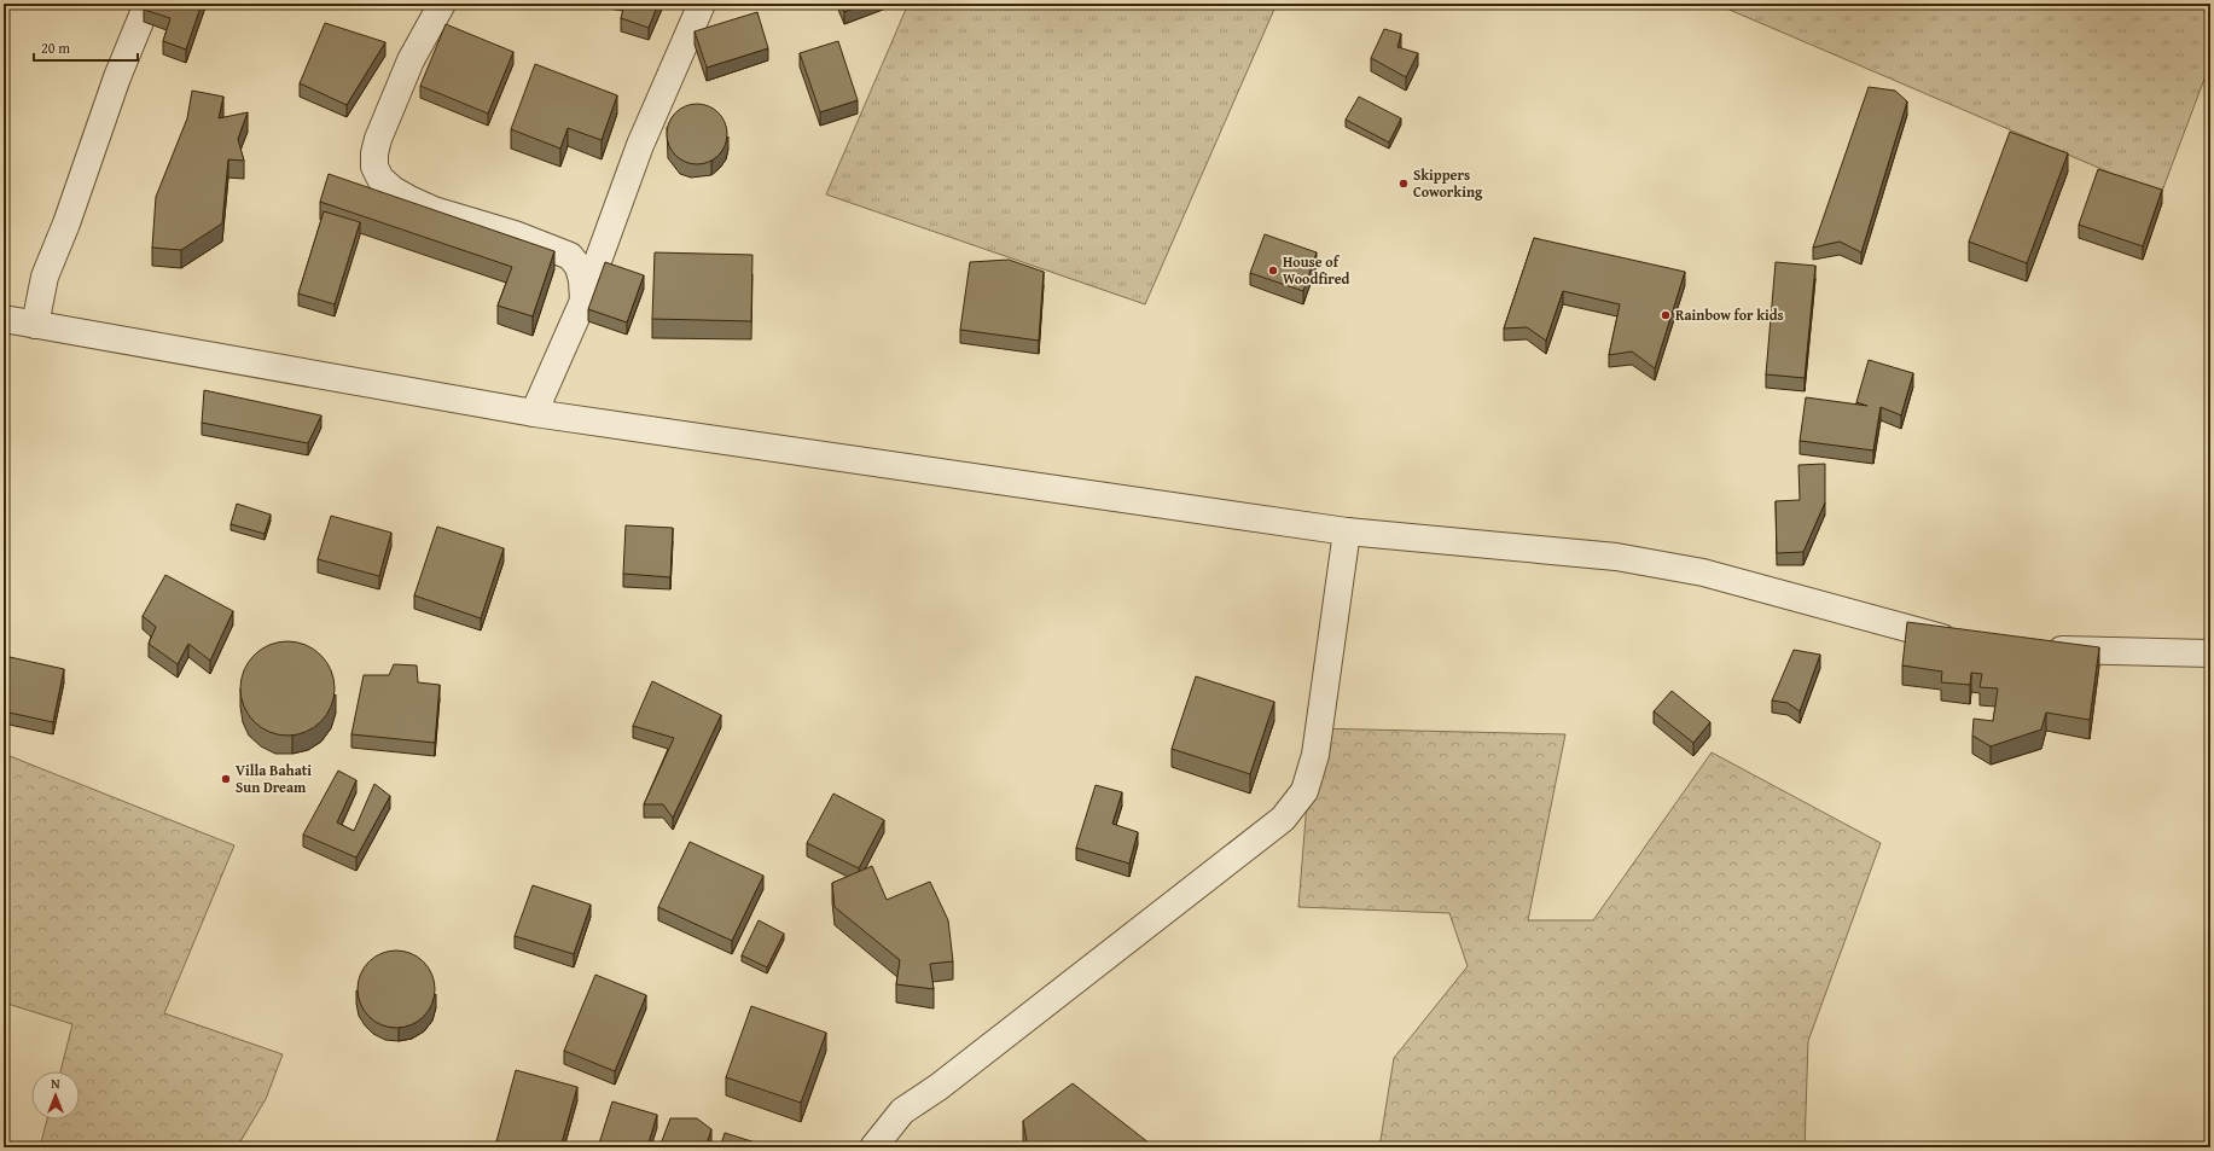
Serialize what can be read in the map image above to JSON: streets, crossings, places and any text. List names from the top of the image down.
{
  "places": [
    "Skippers Coworking",
    "House of Woodfired",
    "Rainbow for kids",
    "Villa Bahati Sun Dream"
  ],
  "scale_bar": "20 m",
  "north": "top"
}
